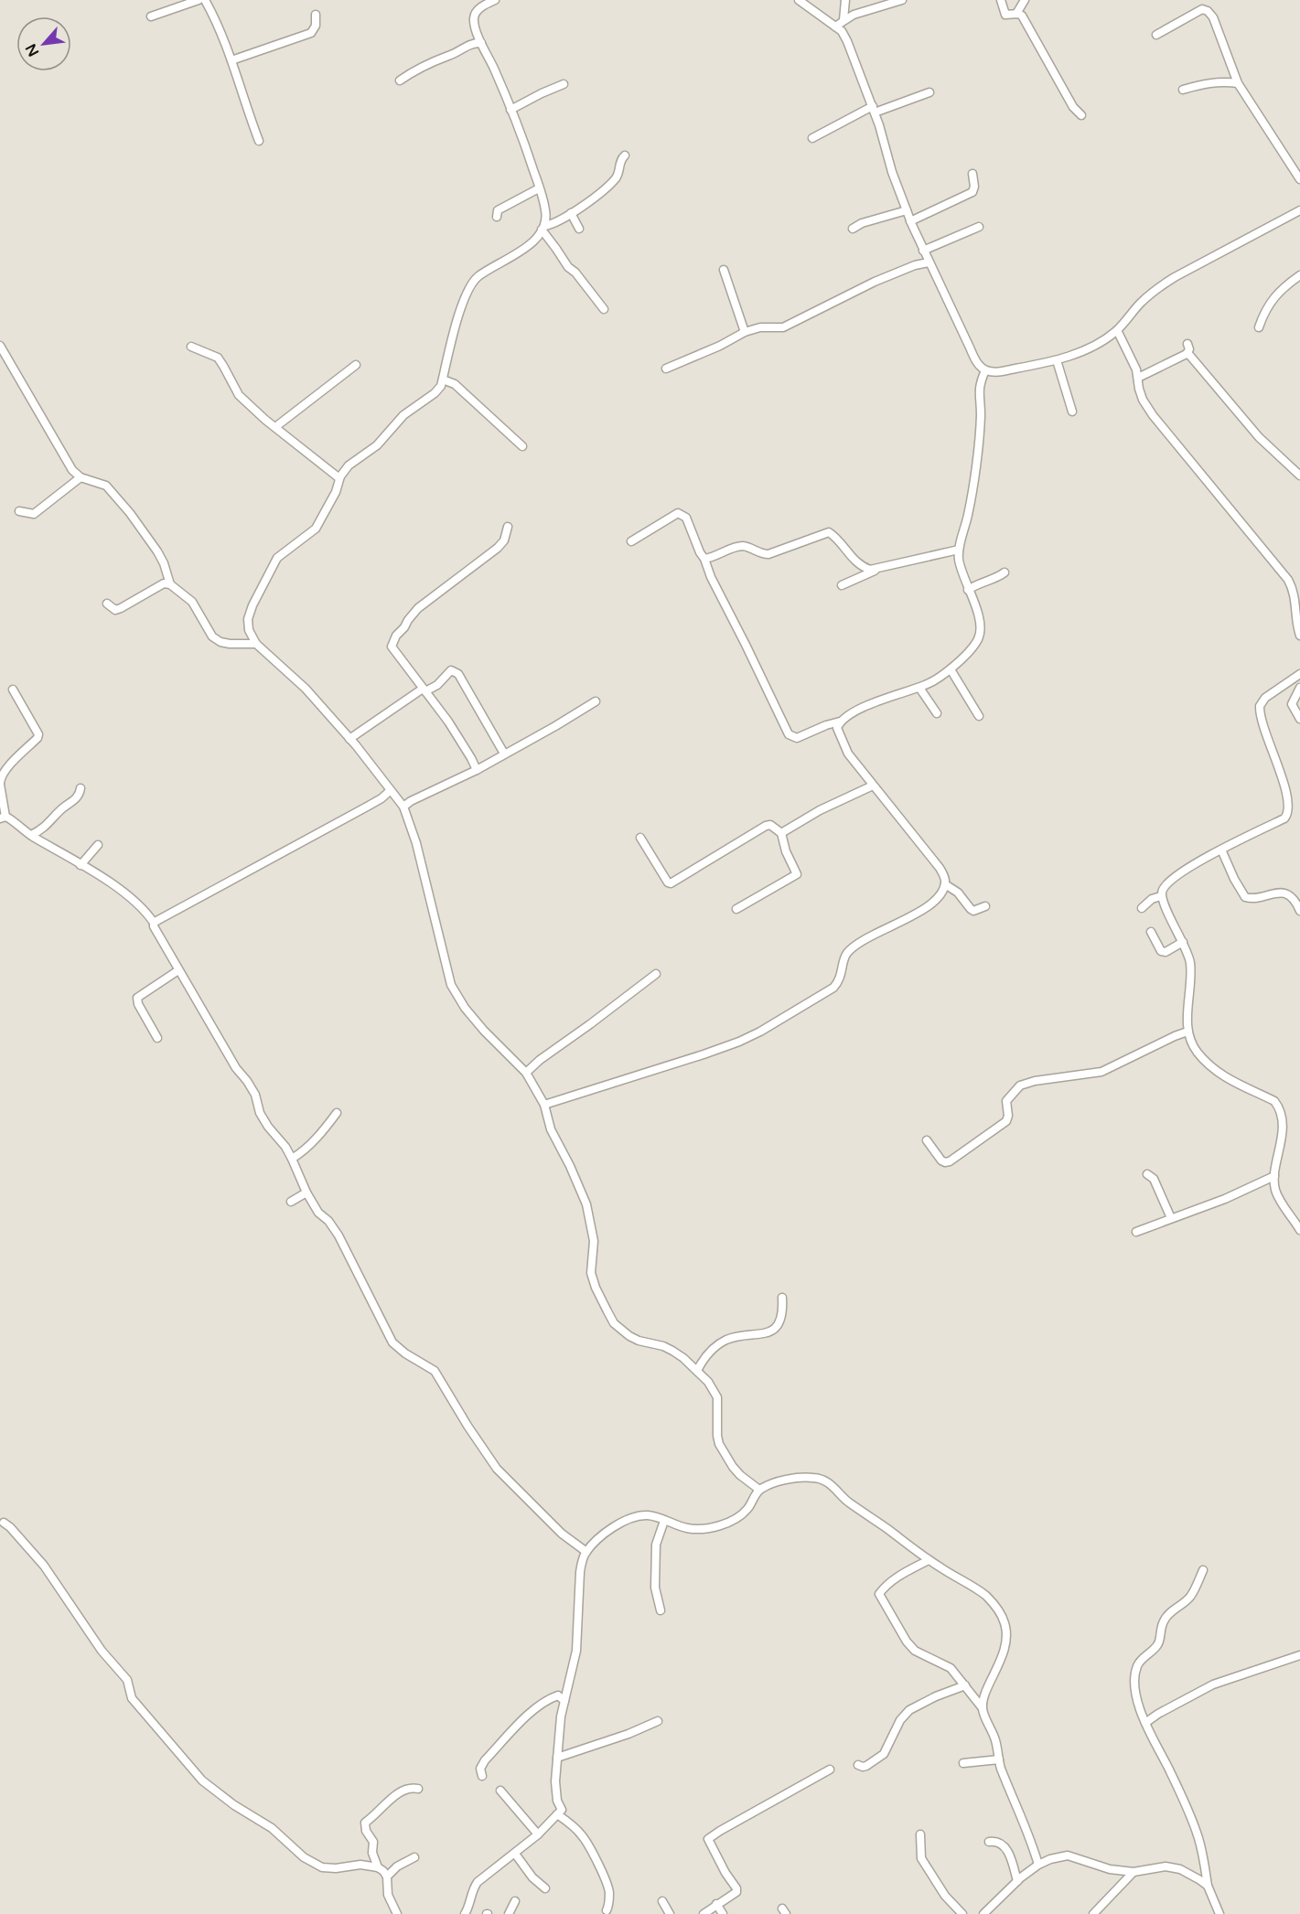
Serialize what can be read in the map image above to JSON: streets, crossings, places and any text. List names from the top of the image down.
{
  "north": "bottom left"
}
